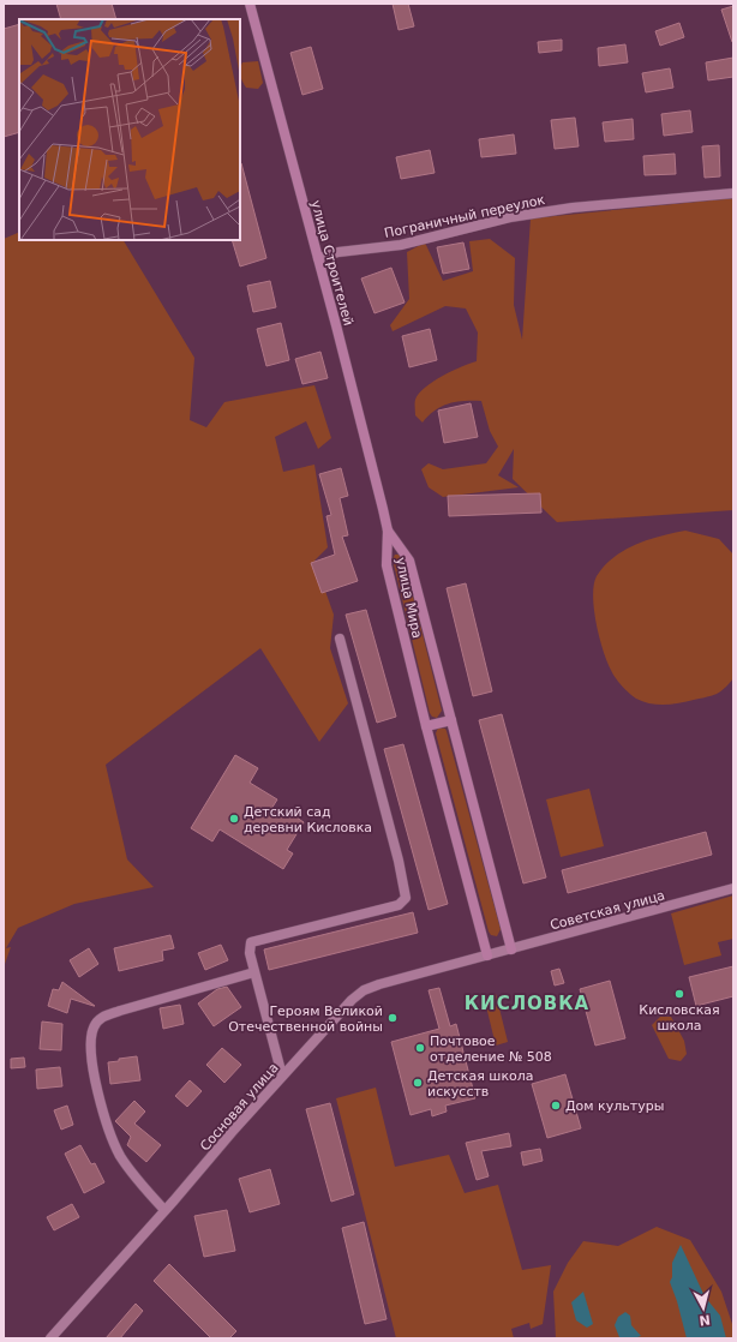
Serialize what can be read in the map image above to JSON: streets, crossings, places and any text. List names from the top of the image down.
{
  "streets": {
    "street": [
      "Пограничный переулок",
      "улица Строителей",
      "улица Мира",
      "Советская улица",
      "Сосновая улица"
    ]
  },
  "crossings": [
    ["Пограничный переулок", "улица Строителей"],
    ["улица Строителей", "улица Мира"],
    ["улица Мира", "Советская улица"],
    ["улица Мира", "Сосновая улица"],
    ["Советская улица", "Сосновая улица"]
  ],
  "districts": ["КИСЛОВКА"],
  "places": [
    "Детский сад деревни Кисловка",
    "Кисловская школа",
    "Героям Великой Отечественной войны",
    "Почтовое отделение № 508",
    "Детская школа искусств",
    "Дом культуры"
  ],
  "north": "bottom"
}
